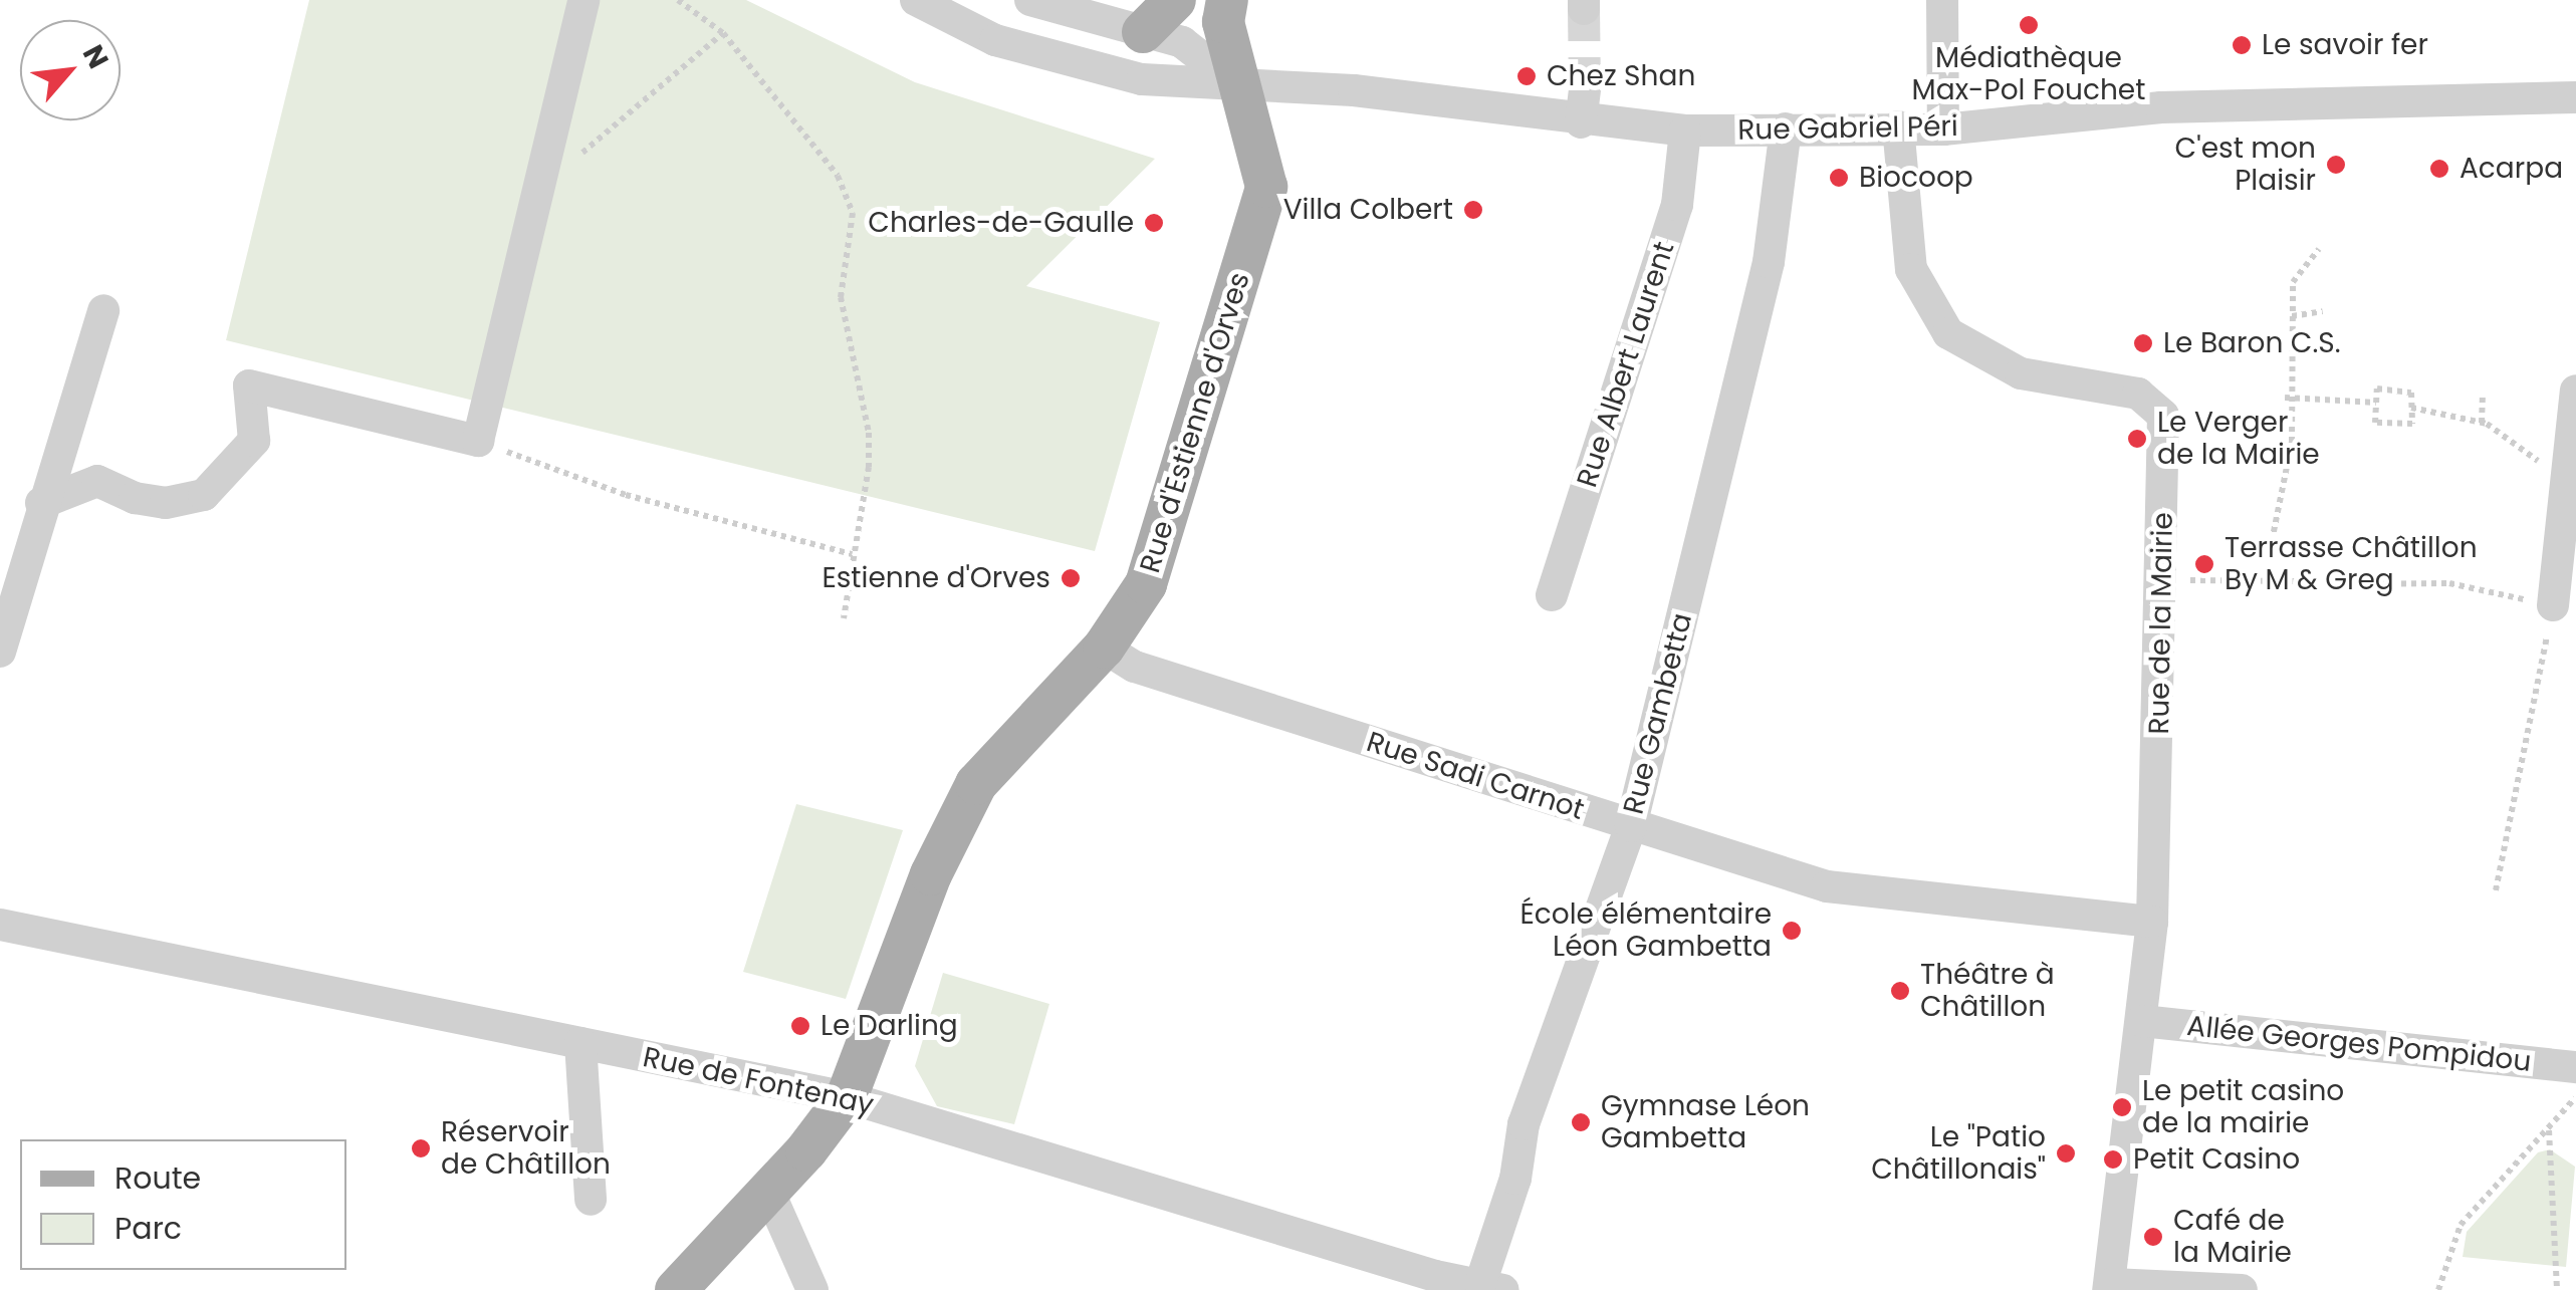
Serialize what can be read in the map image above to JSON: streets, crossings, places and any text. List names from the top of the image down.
{
  "streets": {
    "main road": ["Rue d'Estienne d'Orves"],
    "street": [
      "Rue Gabriel Péri",
      "Rue Albert Laurent",
      "Rue de la Mairie",
      "Rue Gambetta",
      "Rue Sadi Carnot",
      "Allée Georges Pompidou",
      "Rue de Fontenay"
    ]
  },
  "crossings": [
    ["Rue Gabriel Péri", "Rue Albert Laurent"],
    ["Rue Gabriel Péri", "Rue d'Estienne d'Orves"],
    ["Rue Gabriel Péri", "Rue de la Mairie"],
    ["Rue Gabriel Péri", "Rue Gambetta"],
    ["Rue d'Estienne d'Orves", "Rue Sadi Carnot"],
    ["Rue d'Estienne d'Orves", "Rue de Fontenay"],
    ["Rue de la Mairie", "Rue Sadi Carnot"],
    ["Rue de la Mairie", "Allée Georges Pompidou"],
    ["Rue Gambetta", "Rue Sadi Carnot"],
    ["Rue Gambetta", "Rue de Fontenay"]
  ],
  "places": [
    "Médiathèque Max-Pol Fouchet",
    "Le savoir fer",
    "Chez Shan",
    "C'est mon Plaisir",
    "Acarpa",
    "Biocoop",
    "Villa Colbert",
    "Charles-de-Gaulle",
    "Le Baron C.S.",
    "Le Verger de la Mairie",
    "Terrasse Châtillon By M & Greg",
    "Estienne d'Orves",
    "École élémentaire Léon Gambetta",
    "Théâtre à Châtillon",
    "Le Darling",
    "Le petit casino de la mairie",
    "Gymnase Léon Gambetta",
    "Réservoir de Châtillon",
    "Le \"Patio Châtillonais\"",
    "Petit Casino",
    "Café de la Mairie"
  ],
  "legend": ["Route", "Parc"],
  "north": "top right"
}
